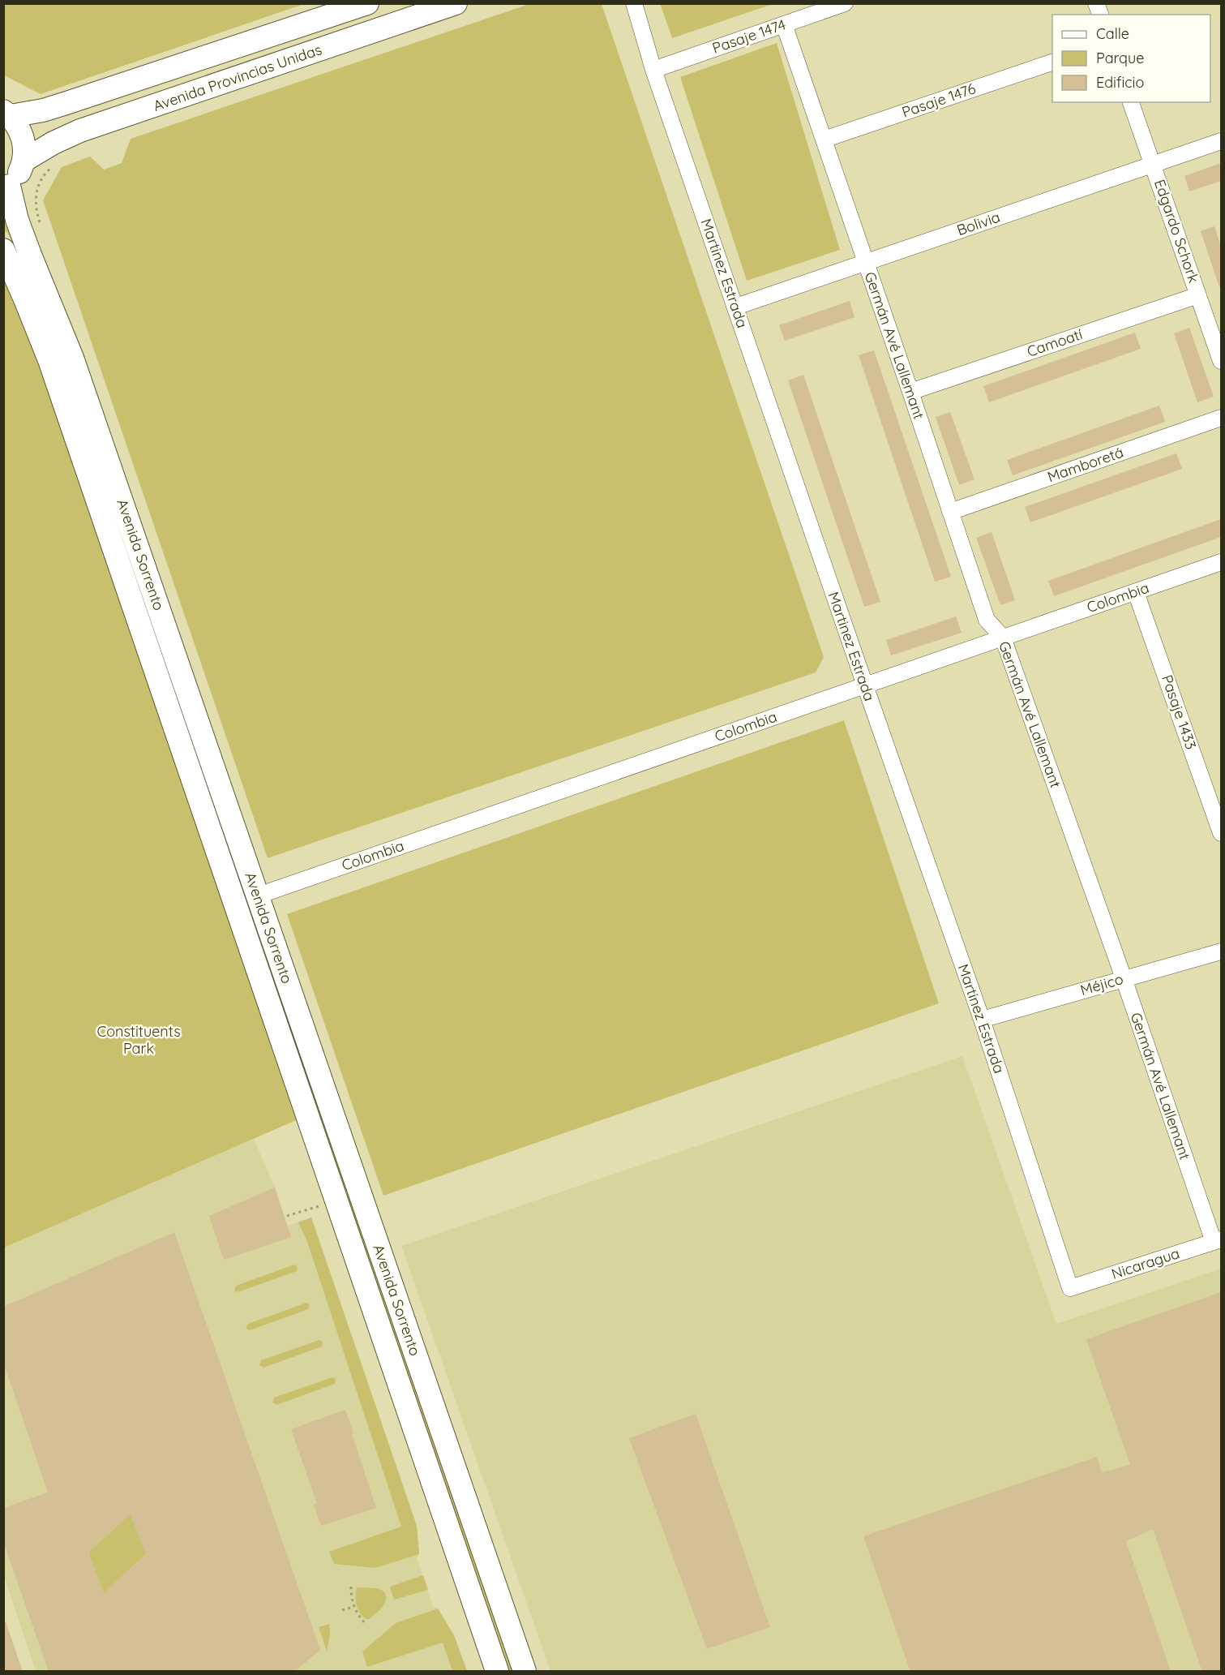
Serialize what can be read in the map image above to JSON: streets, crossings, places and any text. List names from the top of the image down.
{
  "streets": {
    "main road": ["Avenida Provincias Unidas", "Avenida Sorrento"],
    "street": [
      "Pasaje 1474",
      "Pasaje 1476",
      "Bolivia",
      "Edgardo Schork",
      "Martinez Estrada",
      "Camoatí",
      "Germán Avé Lallemant",
      "Mamboretá",
      "Colombia",
      "Pasaje 1433",
      "Méjico",
      "Nicaragua"
    ]
  },
  "crossings": [
    ["Pasaje 1474", "Martinez Estrada"],
    ["Pasaje 1474", "Germán Avé Lallemant"],
    ["Pasaje 1476", "Germán Avé Lallemant"],
    ["Bolivia", "Edgardo Schork"],
    ["Bolivia", "Martinez Estrada"],
    ["Bolivia", "Germán Avé Lallemant"],
    ["Edgardo Schork", "Camoatí"],
    ["Martinez Estrada", "Colombia"],
    ["Martinez Estrada", "Méjico"],
    ["Martinez Estrada", "Nicaragua"],
    ["Camoatí", "Germán Avé Lallemant"],
    ["Germán Avé Lallemant", "Mamboretá"],
    ["Germán Avé Lallemant", "Colombia"],
    ["Germán Avé Lallemant", "Méjico"],
    ["Germán Avé Lallemant", "Nicaragua"],
    ["Colombia", "Pasaje 1433"]
  ],
  "parks": ["Constituents Park"],
  "legend": ["Calle", "Parque", "Edificio"]
}
